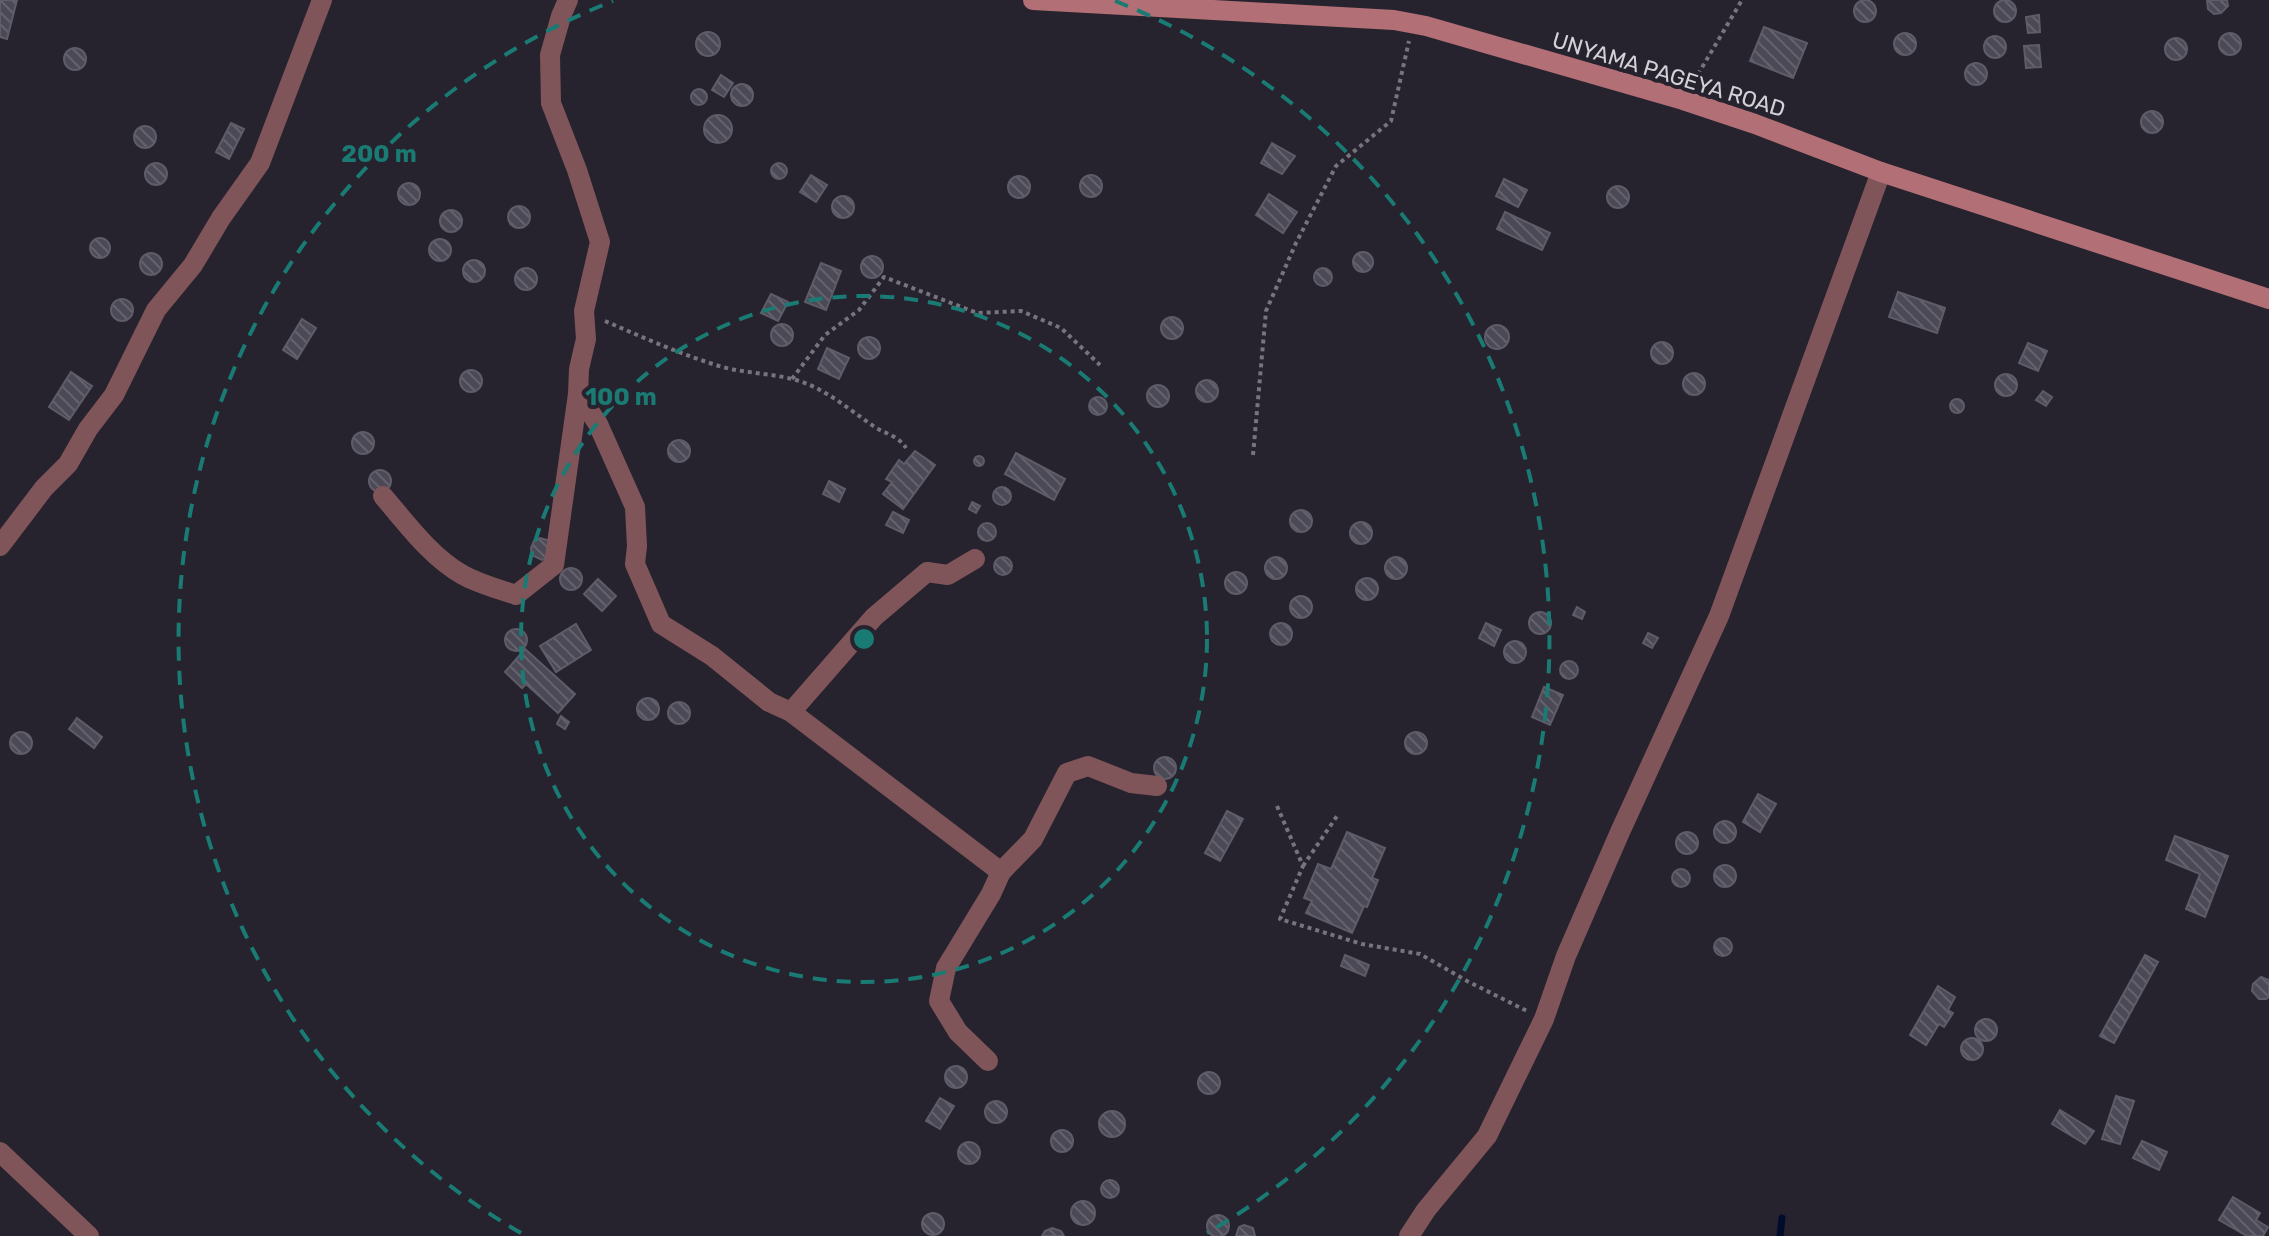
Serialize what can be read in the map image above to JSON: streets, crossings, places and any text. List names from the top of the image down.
{
  "streets": {
    "street": ["UNYAMA PAGEYA ROAD"]
  },
  "rings": ["200 m", "100 m"]
}
